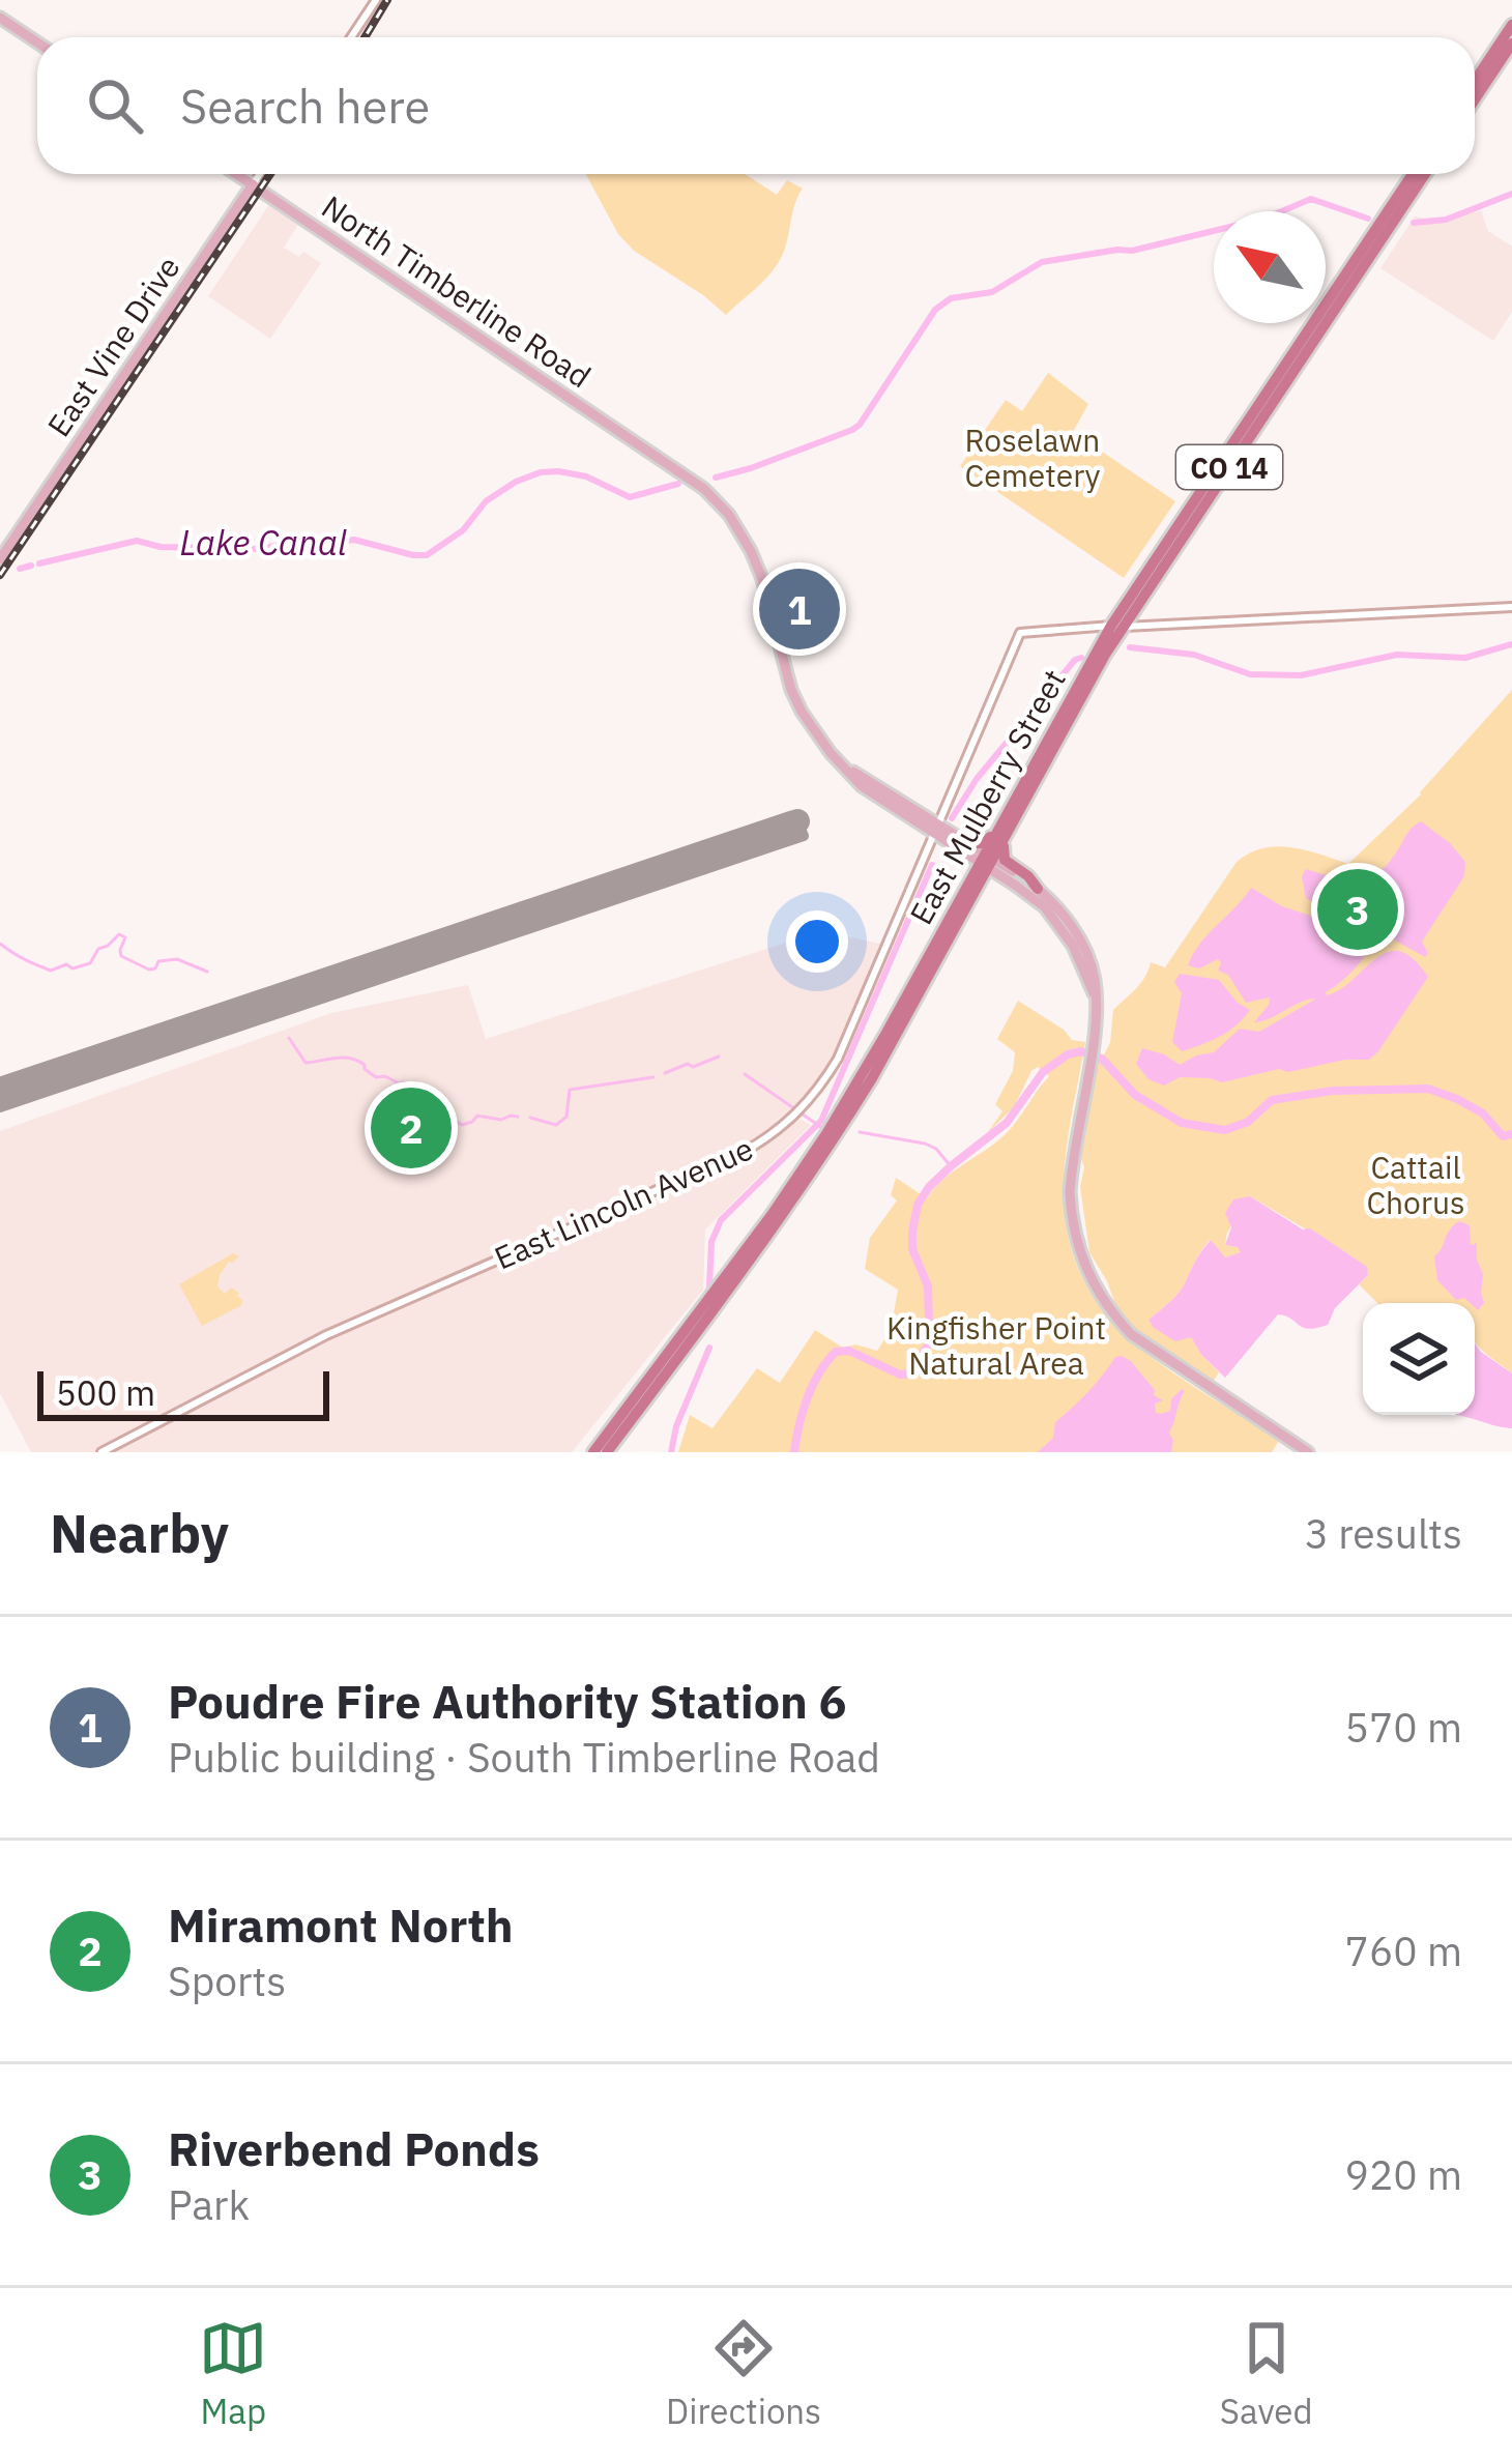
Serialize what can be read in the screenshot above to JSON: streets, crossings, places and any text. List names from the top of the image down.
{
  "streets": {
    "highway": ["CO 14", "East Mulberry Street"],
    "main road": ["North Timberline Road", "East Vine Drive"],
    "street": ["East Lincoln Avenue"]
  },
  "crossings": [
    ["North Timberline Road", "East Vine Drive"],
    ["North Timberline Road", "East Mulberry Street"],
    ["North Timberline Road", "East Lincoln Avenue"]
  ],
  "water": ["Lake Canal"],
  "parks": ["Roselawn Cemetery", "Cattail Chorus", "Kingfisher Point Natural Area"],
  "scale_bar": "500 m",
  "north": "top left",
  "page": {
    "search": "Search here",
    "pins": ["1", "3", "2"],
    "scale": "500 m",
    "heading": ["Nearby", "3 results"],
    "list": [
      {
        "mark": "1",
        "name": "Poudre Fire Authority Station 6",
        "note": "Public building · South Timberline Road",
        "value": "570 m"
      },
      {
        "mark": "2",
        "name": "Miramont North",
        "note": "Sports",
        "value": "760 m"
      },
      {
        "mark": "3",
        "name": "Riverbend Ponds",
        "note": "Park",
        "value": "920 m"
      }
    ],
    "nav": ["Map", "Directions", "Saved"]
  }
}
